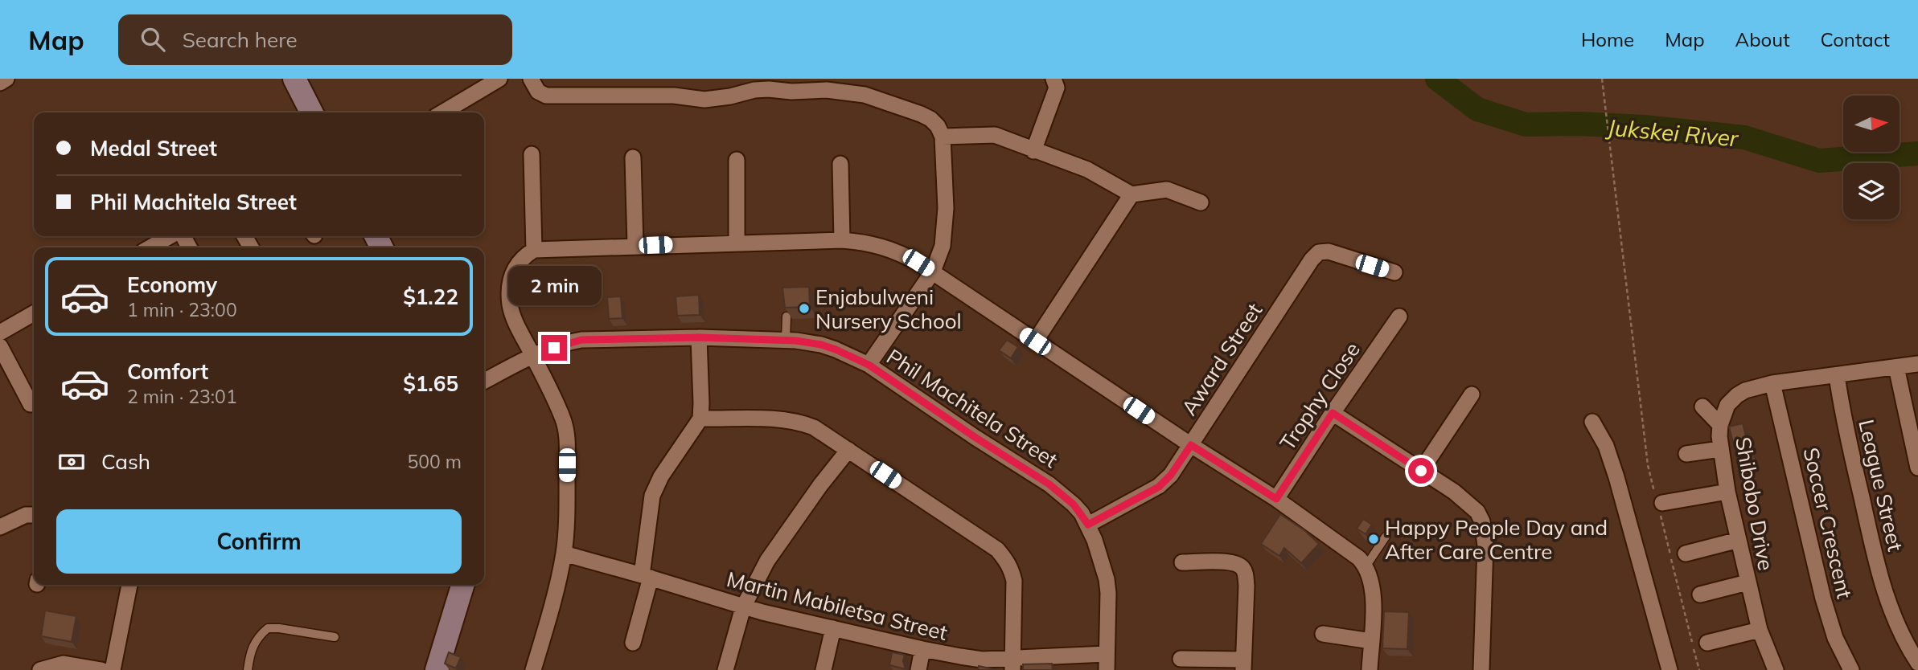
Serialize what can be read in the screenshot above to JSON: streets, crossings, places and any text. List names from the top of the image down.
{
  "streets": {
    "street": [
      "Award Street",
      "Trophy Close",
      "Phil Machitela Street",
      "League Street",
      "Shibobo Drive",
      "Soccer Crescent",
      "Martin Mabiletsa Street"
    ]
  },
  "crossings": [
    ["Award Street", "Phil Machitela Street"],
    ["Phil Machitela Street", "Martin Mabiletsa Street"],
    ["League Street", "Shibobo Drive"],
    ["Shibobo Drive", "Soccer Crescent"]
  ],
  "water": ["Jukskei River"],
  "places": ["Enjabulweni Nursery School", "Happy People Day and After Care Centre"],
  "north": "right",
  "page": {
    "header": "Map",
    "search": "Search here",
    "nav": [
      "Home",
      "Map",
      "About",
      "Contact"
    ],
    "banner": ["Medal Street", "Phil Machitela Street"],
    "list": [
      {
        "name": "Economy",
        "note": "1 min · 23:00",
        "value": "$1.22"
      },
      {
        "name": "Comfort",
        "note": "2 min · 23:01",
        "value": "$1.65"
      }
    ],
    "bubble": "2 min",
    "pay": ["Cash", "500 m"],
    "buttons": "Confirm"
  }
}
